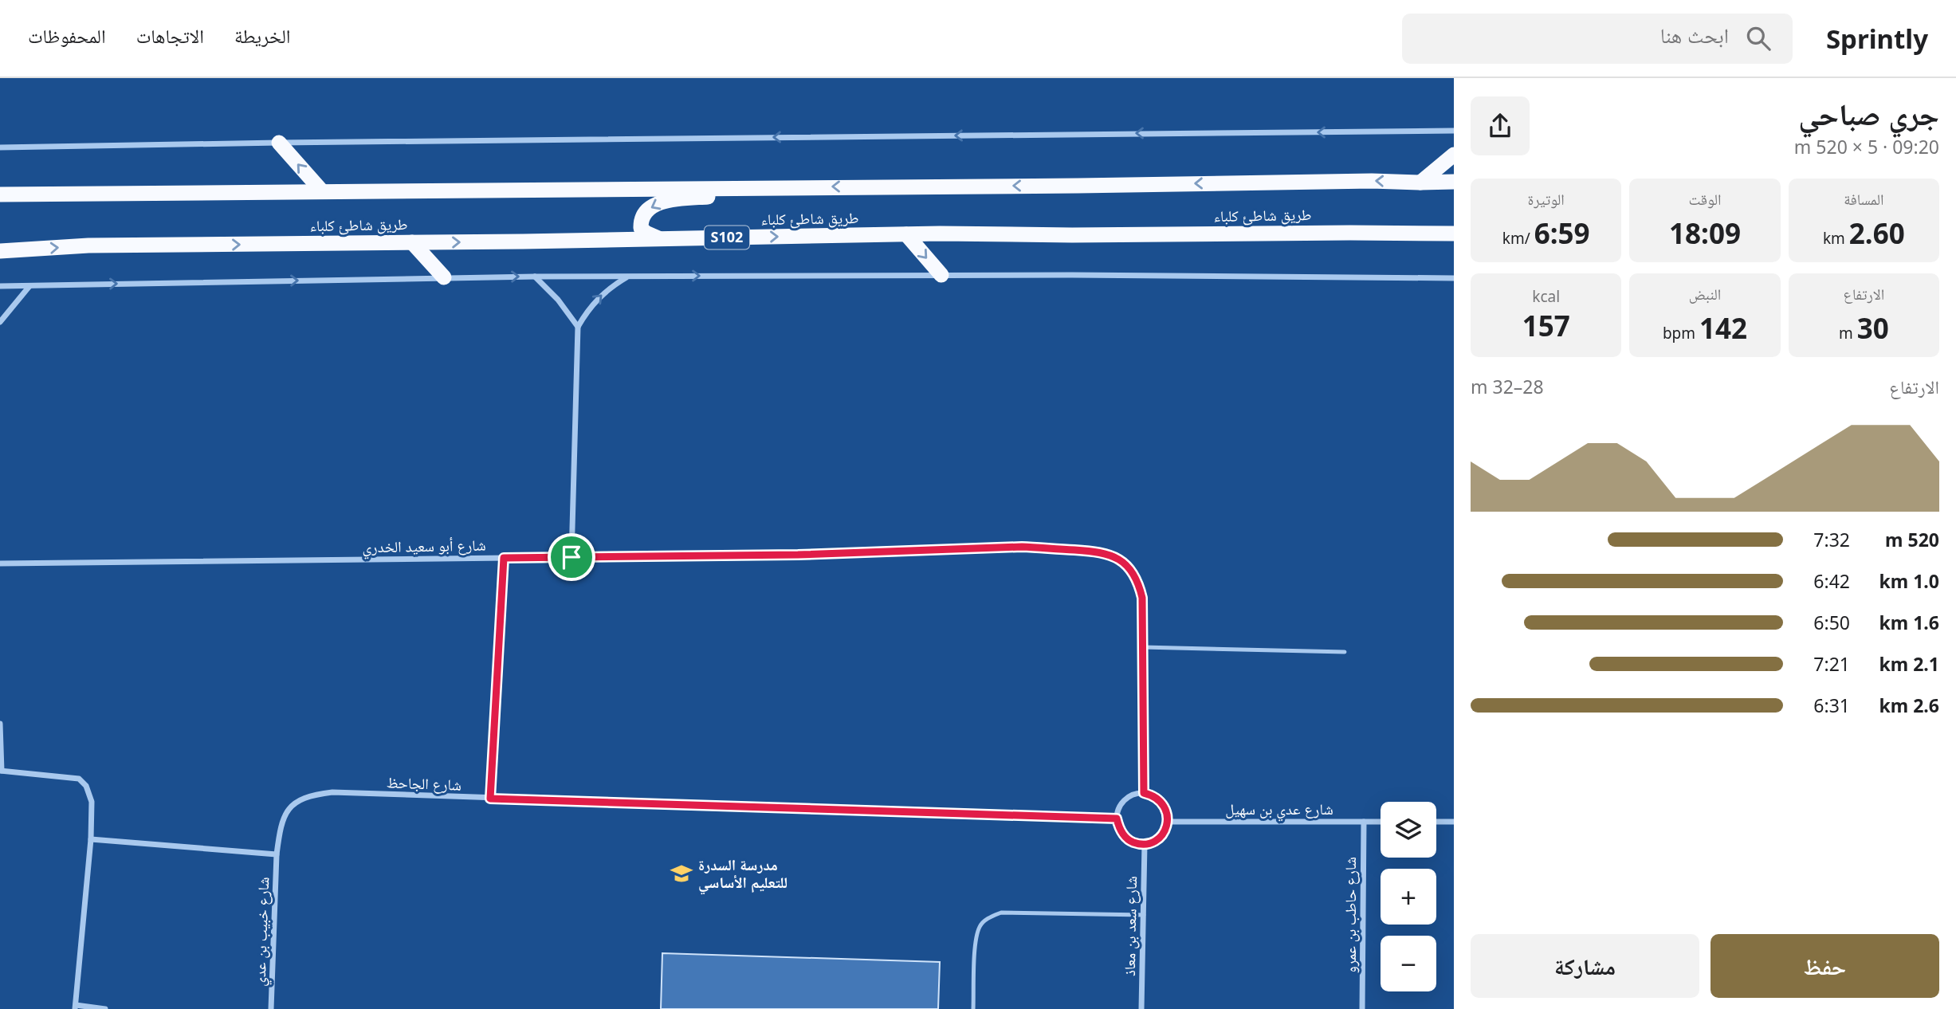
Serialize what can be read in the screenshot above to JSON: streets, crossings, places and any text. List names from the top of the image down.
{
  "streets": {
    "highway": ["طريق شاطئ كلباء", "S102"],
    "street": [
      "شارع أبو سعيد الخدري",
      "شارع الجاحظ",
      "شارع عدي بن سهيل",
      "شارع حاطب بن عمرو",
      "شارع سعد بن معاذ",
      "شارع خبيب بن عدي"
    ]
  },
  "crossings": [
    ["شارع الجاحظ", "شارع عدي بن سهيل"],
    ["شارع الجاحظ", "شارع سعد بن معاذ"],
    ["شارع الجاحظ", "شارع خبيب بن عدي"],
    ["شارع عدي بن سهيل", "شارع حاطب بن عمرو"],
    ["شارع عدي بن سهيل", "شارع سعد بن معاذ"]
  ],
  "places": {
    "school or university": ["مدرسة السدرة للتعليم الأساسي"]
  },
  "page": {
    "header": "Sprintly",
    "search": "ابحث هنا",
    "nav": ["الخريطة", "الاتجاهات", "المحفوظات"],
    "heading": ["جري صباحي", "09:20 · 5 × 520 m"],
    "stats": [
      ["المسافة", "2.60 km"],
      ["الوقت", "18:09"],
      ["الوتيرة", "6:59 /km"],
      ["الارتفاع", "30 m"],
      ["النبض", "142 bpm"],
      ["kcal", "157"]
    ],
    "chart": ["الارتفاع", "28–32 m"],
    "list": [
      {
        "name": "520 m",
        "note": "7:32"
      },
      {
        "name": "1.0 km",
        "note": "6:42"
      },
      {
        "name": "1.6 km",
        "note": "6:50"
      },
      {
        "name": "2.1 km",
        "note": "7:21"
      },
      {
        "name": "2.6 km",
        "note": "6:31"
      }
    ],
    "map_buttons": ["+", "−"],
    "buttons": ["حفظ", "مشاركة"]
  }
}
